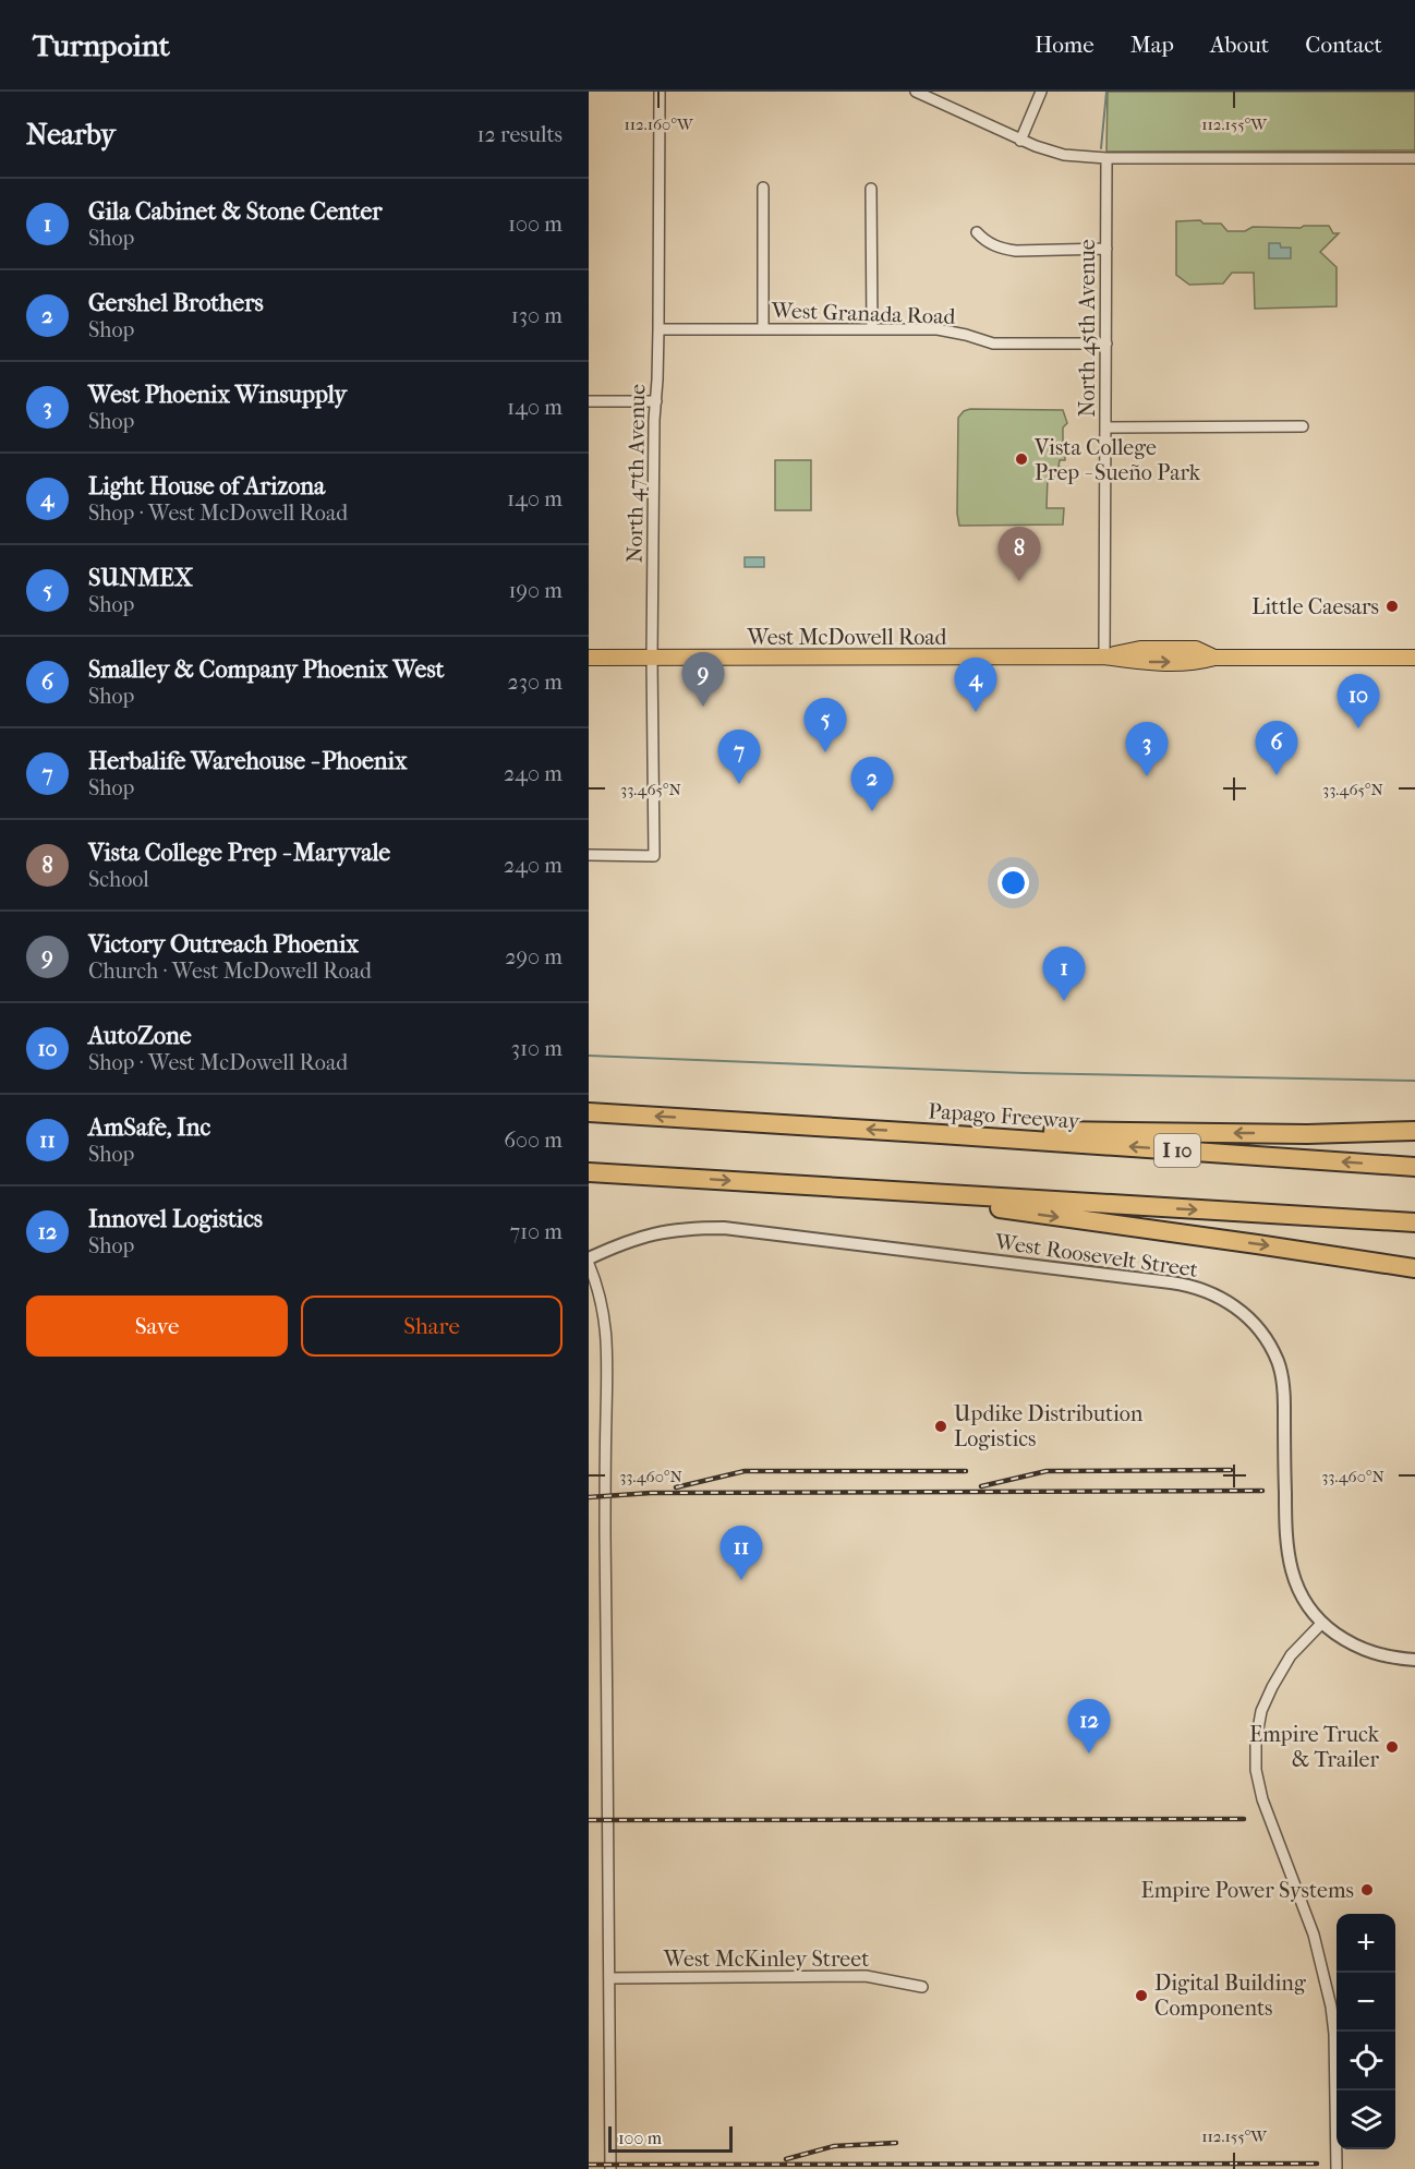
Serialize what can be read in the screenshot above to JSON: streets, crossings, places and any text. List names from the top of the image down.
{
  "streets": {
    "highway": ["Papago Freeway", "I 10"],
    "main road": ["West McDowell Road"],
    "street": [
      "West Granada Road",
      "North 45th Avenue",
      "North 47th Avenue",
      "West Roosevelt Street",
      "West McKinley Street"
    ]
  },
  "crossings": [
    ["West Granada Road", "North 45th Avenue"],
    ["West Granada Road", "North 47th Avenue"],
    ["North 45th Avenue", "West McDowell Road"],
    ["North 47th Avenue", "West McDowell Road"]
  ],
  "places": [
    "Vista College Prep - Sueño Park",
    "Little Caesars",
    "Updike Distribution Logistics",
    "Empire Truck & Trailer",
    "Empire Power Systems",
    "Digital Building Components"
  ],
  "scale_bar": "100 m",
  "page": {
    "header": "Turnpoint",
    "nav": [
      "Home",
      "Map",
      "About",
      "Contact"
    ],
    "heading": ["Nearby", "12 results"],
    "list": [
      {
        "mark": "1",
        "name": "Gila Cabinet & Stone Center",
        "note": "Shop",
        "value": "100 m"
      },
      {
        "mark": "2",
        "name": "Gershel Brothers",
        "note": "Shop",
        "value": "130 m"
      },
      {
        "mark": "3",
        "name": "West Phoenix Winsupply",
        "note": "Shop",
        "value": "140 m"
      },
      {
        "mark": "4",
        "name": "Light House of Arizona",
        "note": "Shop · West McDowell Road",
        "value": "140 m"
      },
      {
        "mark": "5",
        "name": "SUNMEX",
        "note": "Shop",
        "value": "190 m"
      },
      {
        "mark": "6",
        "name": "Smalley & Company Phoenix West",
        "note": "Shop",
        "value": "230 m"
      },
      {
        "mark": "7",
        "name": "Herbalife Warehouse - Phoenix",
        "note": "Shop",
        "value": "240 m"
      },
      {
        "mark": "8",
        "name": "Vista College Prep - Maryvale",
        "note": "School",
        "value": "240 m"
      },
      {
        "mark": "9",
        "name": "Victory Outreach Phoenix",
        "note": "Church · West McDowell Road",
        "value": "290 m"
      },
      {
        "mark": "10",
        "name": "AutoZone",
        "note": "Shop · West McDowell Road",
        "value": "310 m"
      },
      {
        "mark": "11",
        "name": "AmSafe, Inc",
        "note": "Shop",
        "value": "600 m"
      },
      {
        "mark": "12",
        "name": "Innovel Logistics",
        "note": "Shop",
        "value": "710 m"
      }
    ],
    "pins": [
      "8",
      "9",
      "4",
      "10",
      "5",
      "6",
      "3",
      "7",
      "2",
      "1",
      "11",
      "12"
    ],
    "buttons": ["Save", "Share"],
    "map_buttons": ["+", "−"],
    "scale": "100 m"
  },
  "coordinates": [
    "112.160°W",
    "112.155°W",
    "33.465°N",
    "33.460°N"
  ]
}
